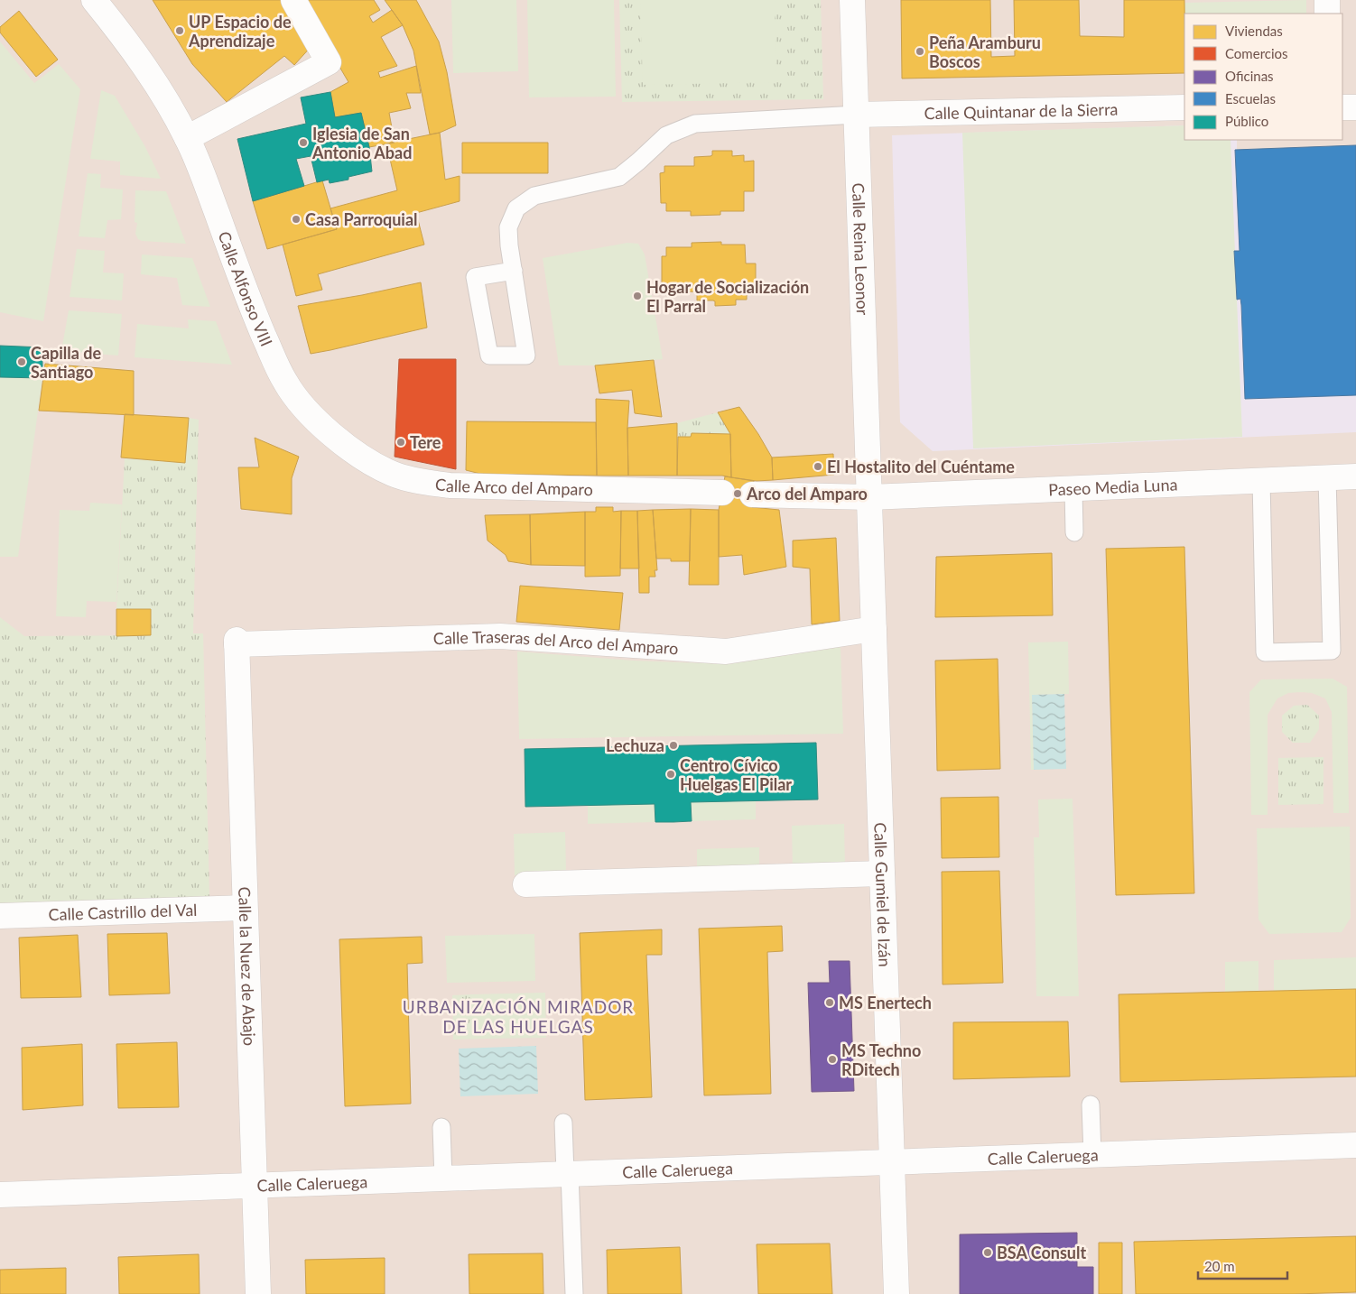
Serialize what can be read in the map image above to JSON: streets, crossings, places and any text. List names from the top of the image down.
{
  "streets": {
    "street": [
      "Calle Quintanar de la Sierra",
      "Calle Reina Leonor",
      "Calle Alfonso VIII",
      "Calle Arco del Amparo",
      "Paseo Media Luna",
      "Calle Traseras del Arco del Amparo",
      "Calle Gumiel de Izán",
      "Calle Castrillo del Val",
      "Calle la Nuez de Abajo",
      "Calle Caleruega"
    ]
  },
  "crossings": [
    ["Calle Quintanar de la Sierra", "Calle Reina Leonor"],
    ["Calle Reina Leonor", "Paseo Media Luna"],
    ["Calle Reina Leonor", "Calle Gumiel de Izán"],
    ["Calle Alfonso VIII", "Calle Arco del Amparo"],
    ["Paseo Media Luna", "Calle Gumiel de Izán"],
    ["Calle Traseras del Arco del Amparo", "Calle Gumiel de Izán"],
    ["Calle Traseras del Arco del Amparo", "Calle la Nuez de Abajo"],
    ["Calle Gumiel de Izán", "Calle Caleruega"],
    ["Calle Castrillo del Val", "Calle la Nuez de Abajo"],
    ["Calle la Nuez de Abajo", "Calle Caleruega"]
  ],
  "districts": ["URBANIZACIÓN MIRADOR DE LAS HUELGAS"],
  "places": [
    "UP Espacio de Aprendizaje",
    "Peña Aramburu Boscos",
    "Iglesia de San Antonio Abad",
    "Casa Parroquial",
    "Hogar de Socialización El Parral",
    "Capilla de Santiago",
    "Tere",
    "El Hostalito del Cuéntame",
    "Arco del Amparo",
    "Lechuza",
    "Centro Cívico Huelgas El Pilar",
    "MS Enertech",
    "MS Techno RDitech",
    "BSA Consult"
  ],
  "legend": [
    "Viviendas",
    "Comercios",
    "Oficinas",
    "Escuelas",
    "Público"
  ],
  "scale_bar": "20 m"
}
